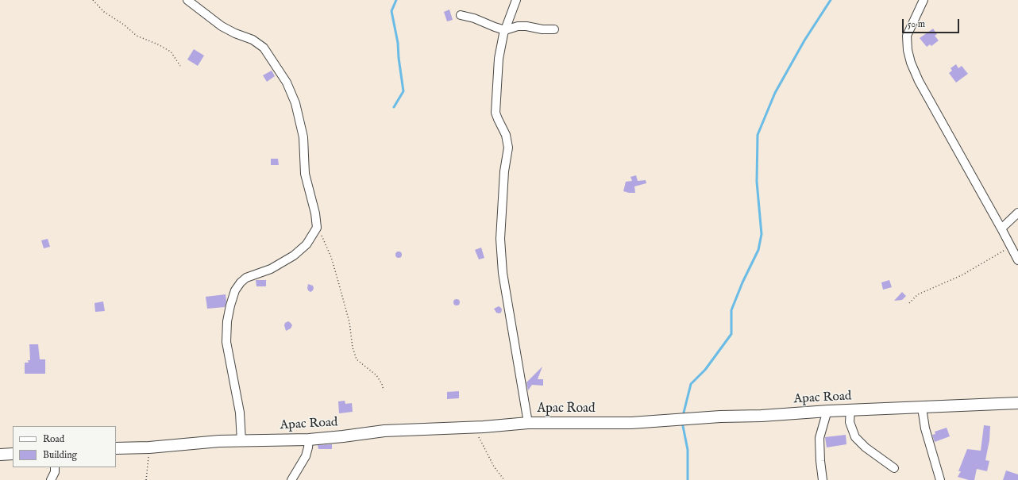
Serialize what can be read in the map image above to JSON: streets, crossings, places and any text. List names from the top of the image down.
{
  "streets": {
    "main road": ["Apac Road"]
  },
  "legend": ["Road", "Building"],
  "scale_bar": "50 m"
}
